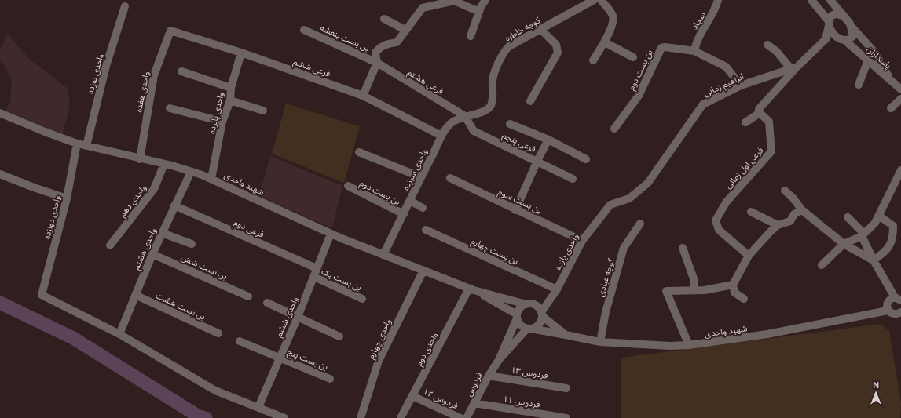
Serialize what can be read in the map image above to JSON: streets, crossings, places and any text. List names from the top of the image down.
{
  "streets": {
    "street": [
      "سجاد",
      "كوچه خاطره",
      "بن بست بنفشه",
      "پاسداران",
      "فرعی ششم",
      "بن بست دوم",
      "واحدی نوزده",
      "فرعی هشتم",
      "ابراهیم زمانی",
      "واحدی هفده",
      "واحدی پانزده",
      "فرعی پنجم",
      "فرعی اول زمانی",
      "واحدی سیزده",
      "شهید واحدی",
      "واحدی دهم",
      "بن بست سوم",
      "واحدی دوازده",
      "فرعی دوم",
      "واحدی هشتم",
      "بن بست چهارم",
      "واحدی یازده",
      "بن بست شش",
      "کوچه عبادی",
      "بن بست یک",
      "بن بست هشت",
      "واحدی ششم",
      "واحدی چهارم",
      "واحدی دوم",
      "بن بست پنج",
      "فردوس ۱۳",
      "فردوس",
      "فردوس ۱۲",
      "فردوس ۱۱"
    ]
  },
  "crossings": [
    ["سجاد", "بن بست دوم"],
    ["كوچه خاطره", "واحدی سیزده"],
    ["بن بست بنفشه", "فرعی هشتم"],
    ["فرعی ششم", "واحدی هفده"],
    ["فرعی ششم", "واحدی پانزده"],
    ["فرعی ششم", "واحدی سیزده"],
    ["بن بست دوم", "ابراهیم زمانی"],
    ["بن بست دوم", "واحدی سیزده"],
    ["واحدی نوزده", "شهید واحدی"],
    ["فرعی هشتم", "فرعی پنجم"],
    ["فرعی هشتم", "واحدی سیزده"],
    ["ابراهیم زمانی", "واحدی یازده"],
    ["واحدی هفده", "شهید واحدی"],
    ["واحدی پانزده", "شهید واحدی"],
    ["فرعی پنجم", "واحدی سیزده"],
    ["واحدی سیزده", "شهید واحدی"],
    ["شهید واحدی", "واحدی دهم"],
    ["شهید واحدی", "واحدی دوازده"],
    ["شهید واحدی", "واحدی هشتم"],
    ["شهید واحدی", "واحدی یازده"],
    ["شهید واحدی", "کوچه عبادی"],
    ["شهید واحدی", "واحدی ششم"],
    ["شهید واحدی", "واحدی چهارم"],
    ["شهید واحدی", "واحدی دوم"],
    ["بن بست سوم", "واحدی یازده"],
    ["واحدی دوازده", "واحدی هشتم"],
    ["فرعی دوم", "واحدی هشتم"],
    ["فرعی دوم", "واحدی ششم"],
    ["واحدی هشتم", "بن بست شش"],
    ["واحدی هشتم", "بن بست هشت"],
    ["بن بست چهارم", "واحدی یازده"],
    ["بن بست یک", "واحدی ششم"],
    ["واحدی ششم", "بن بست پنج"],
    ["واحدی دوم", "فردوس ۱۲"],
    ["فردوس ۱۳", "فردوس"],
    ["فردوس", "فردوس ۱۱"]
  ],
  "north": "top"
}
